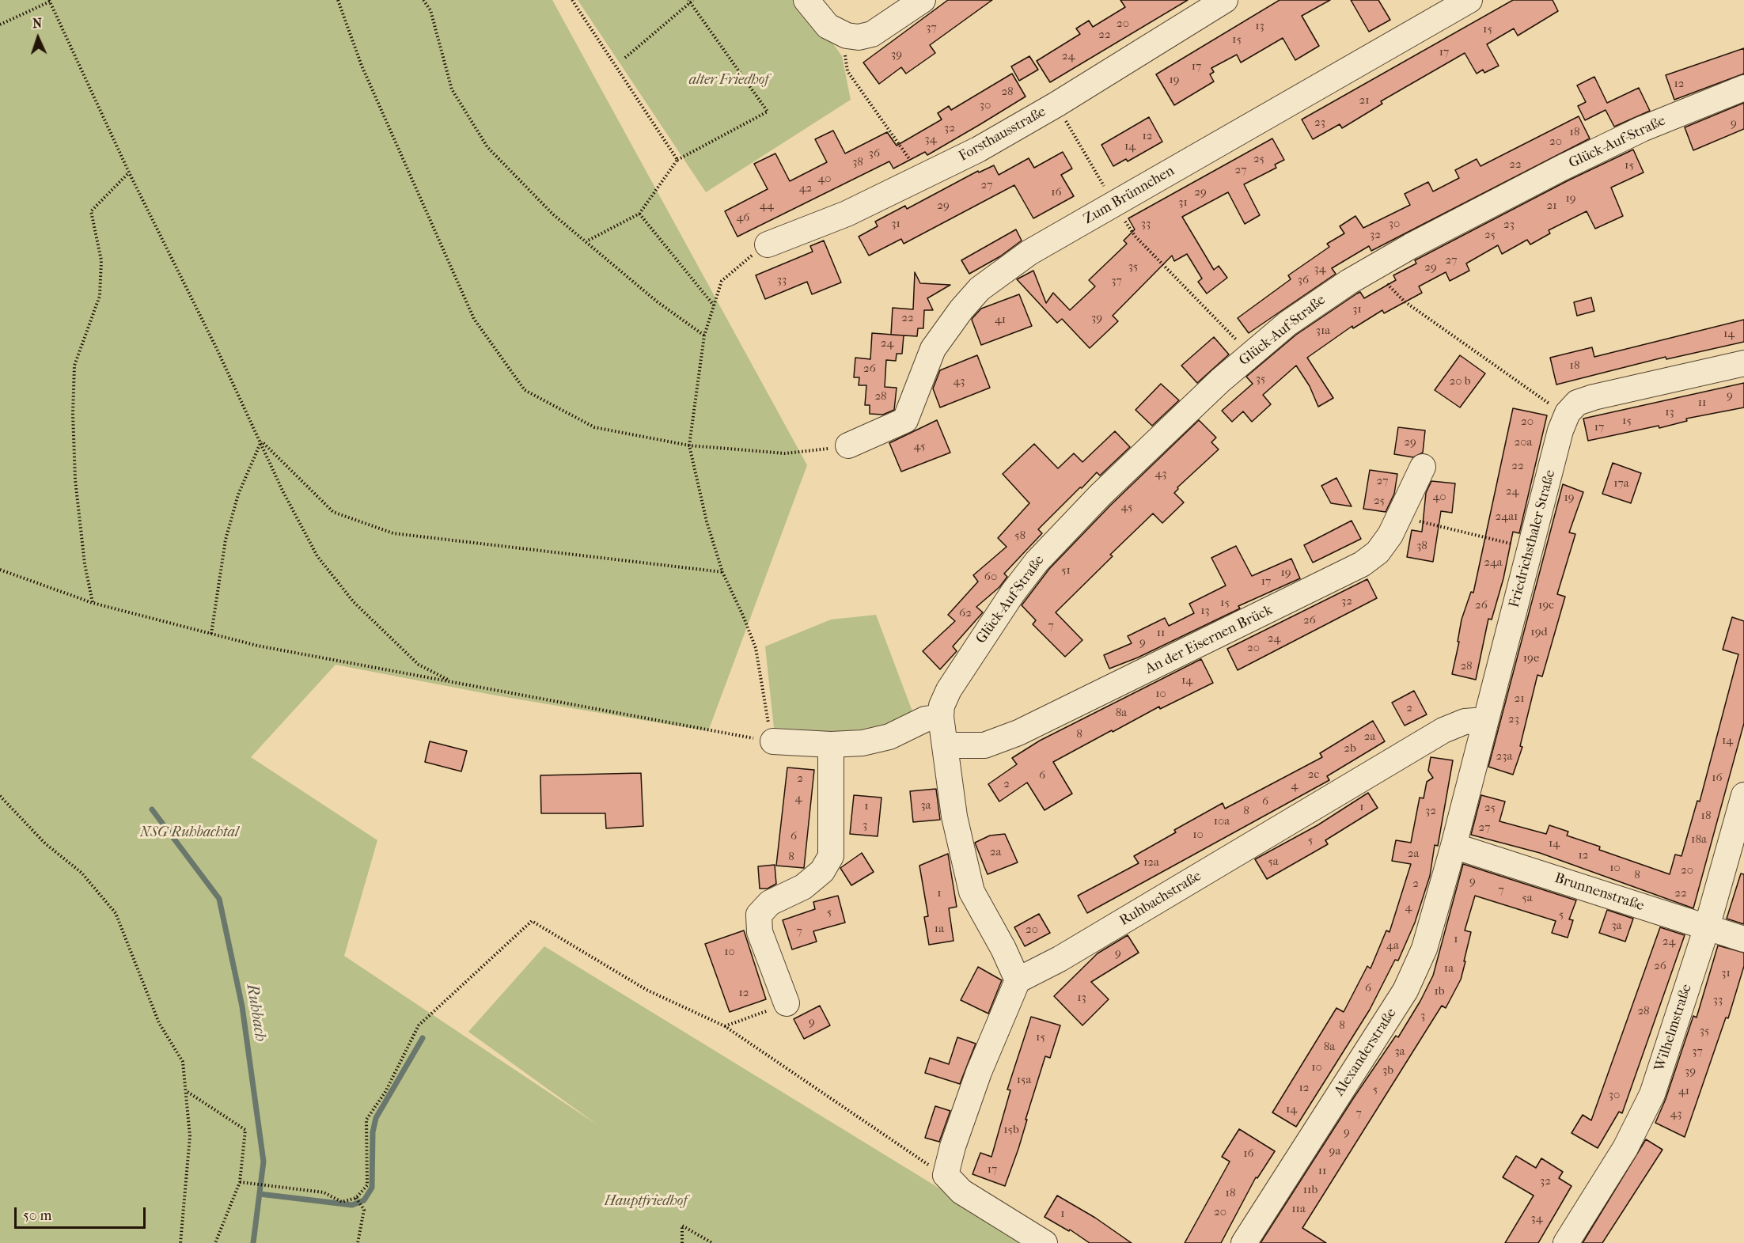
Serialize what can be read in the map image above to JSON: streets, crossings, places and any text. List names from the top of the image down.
{
  "streets": {
    "street": [
      "Forsthausstraße",
      "Glück-Auf-Straße",
      "Zum Brünnchen",
      "Friedrichsthaler Straße",
      "An der Eisernen Brück",
      "Brunnenstraße",
      "Ruhbachstraße",
      "Wilhelmstraße",
      "Alexanderstraße"
    ]
  },
  "crossings": [
    ["Friedrichsthaler Straße", "Brunnenstraße"],
    ["Friedrichsthaler Straße", "Ruhbachstraße"],
    ["Friedrichsthaler Straße", "Alexanderstraße"],
    ["Brunnenstraße", "Wilhelmstraße"],
    ["Brunnenstraße", "Alexanderstraße"]
  ],
  "water": ["Ruhbach"],
  "parks": ["alter Friedhof", "NSG Ruhbachtal", "Hauptfriedhof"],
  "house_numbers": [
    "20",
    "13",
    "37",
    "15",
    "22",
    "15",
    "17",
    "39",
    "24",
    "17",
    "19",
    "12",
    "28",
    "21",
    "30",
    "23",
    "9",
    "32",
    "18",
    "12",
    "34",
    "20",
    "14",
    "36",
    "25",
    "38",
    "22",
    "15",
    "27",
    "40",
    "27",
    "42",
    "16",
    "29",
    "19",
    "31",
    "44",
    "29",
    "21",
    "46",
    "31",
    "33",
    "30",
    "23",
    "32",
    "25",
    "27",
    "35",
    "29",
    "34",
    "33",
    "36",
    "37",
    "31",
    "22",
    "39",
    "41",
    "31a",
    "14",
    "24",
    "18",
    "26",
    "35",
    "43",
    "20 b",
    "9",
    "28",
    "11",
    "13",
    "15",
    "20",
    "17",
    "29",
    "20a",
    "45",
    "22",
    "43",
    "27",
    "17a",
    "24",
    "40",
    "19",
    "25",
    "45",
    "24a1",
    "58",
    "38",
    "24a",
    "51",
    "19",
    "60",
    "17",
    "32",
    "15",
    "26",
    "19c",
    "13",
    "62",
    "26",
    "7",
    "19d",
    "11",
    "24",
    "9",
    "20",
    "19e",
    "28",
    "14",
    "10",
    "21",
    "2",
    "8a",
    "23",
    "8",
    "2a",
    "14",
    "2b",
    "23a",
    "2c",
    "6",
    "16",
    "2",
    "2",
    "4",
    "4",
    "6",
    "3a",
    "1",
    "1",
    "25",
    "8",
    "32",
    "18",
    "10a",
    "3",
    "27",
    "10",
    "6",
    "18a",
    "5",
    "14",
    "2a",
    "2a",
    "12",
    "8",
    "5a",
    "12a",
    "10",
    "20",
    "8",
    "9",
    "2",
    "7",
    "1",
    "22",
    "5a",
    "4",
    "5",
    "5",
    "3a",
    "1a",
    "20",
    "7",
    "1",
    "24",
    "4a",
    "10",
    "9",
    "26",
    "1a",
    "31",
    "6",
    "1b",
    "12",
    "13",
    "33",
    "28",
    "3",
    "9",
    "8",
    "35",
    "15",
    "8a",
    "3a",
    "37",
    "10",
    "3b",
    "39",
    "15a",
    "12",
    "5",
    "41",
    "30",
    "14",
    "7",
    "43",
    "15b",
    "9",
    "9a",
    "16",
    "17",
    "11",
    "32",
    "11b",
    "18",
    "11a",
    "20",
    "1",
    "34"
  ],
  "scale_bar": "50 m",
  "north": "top"
}
